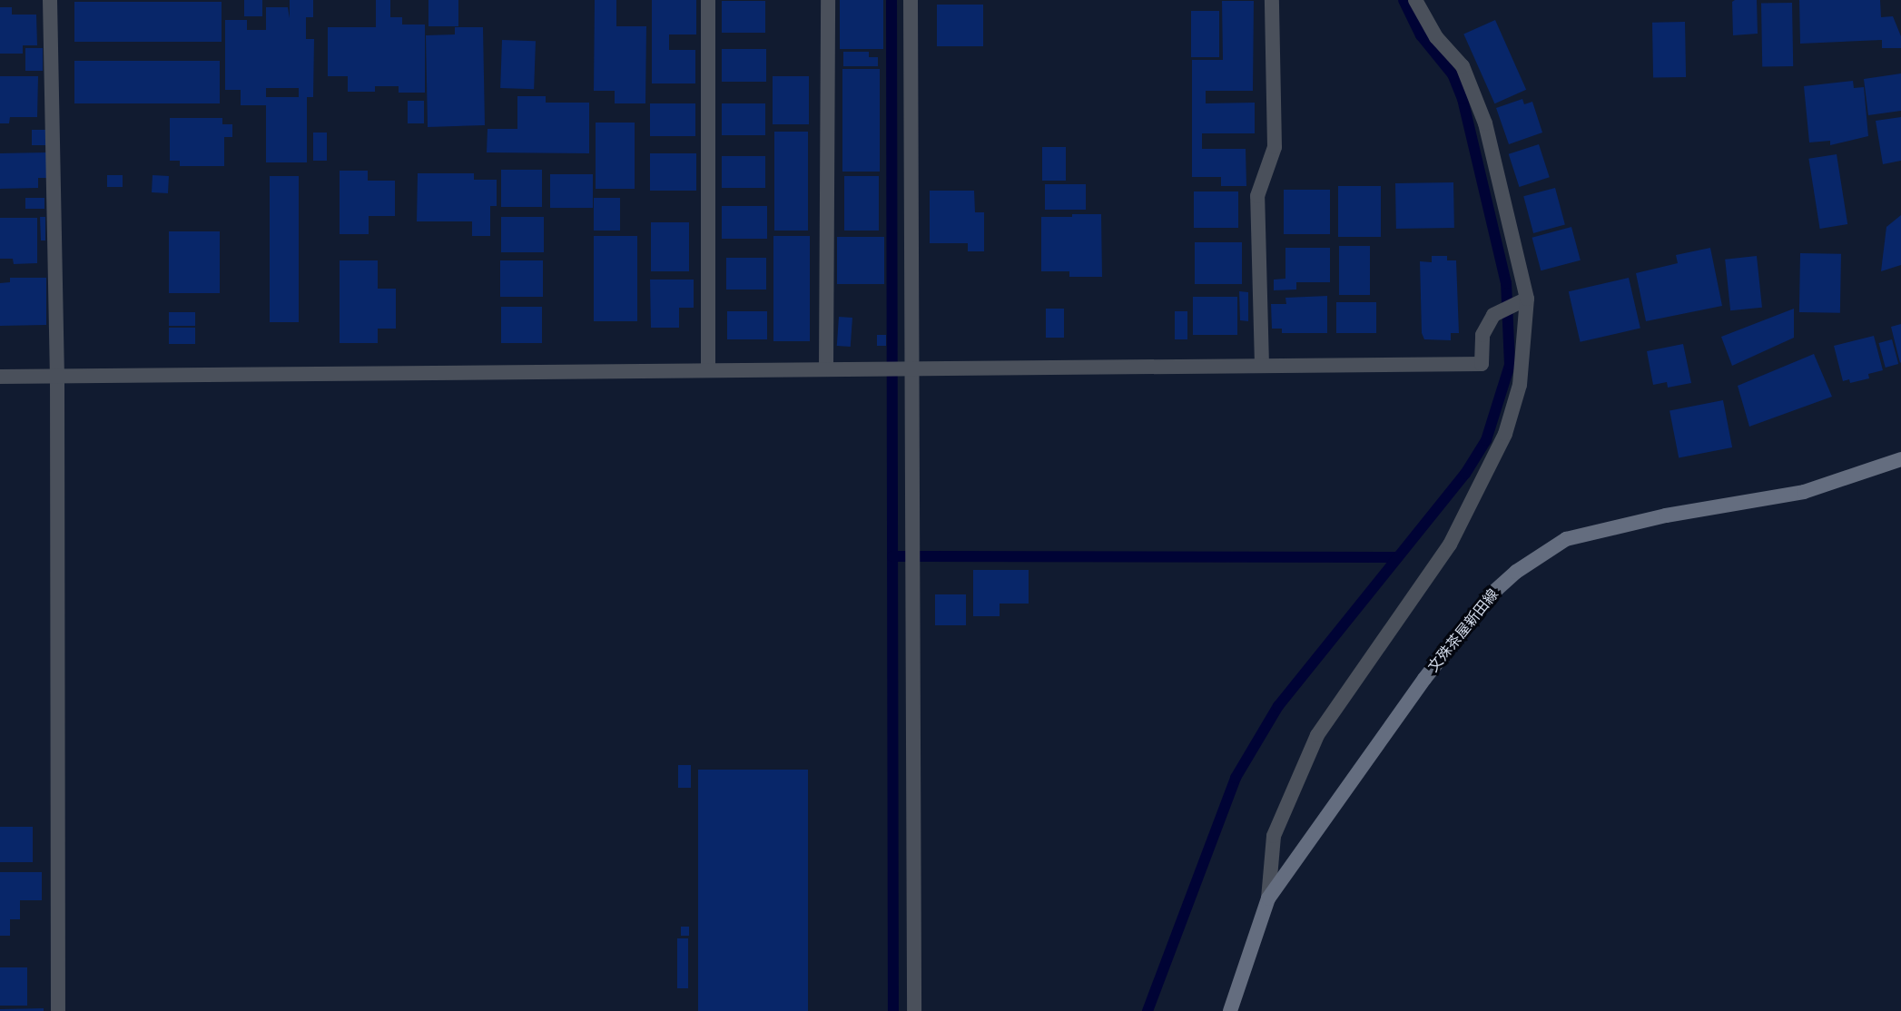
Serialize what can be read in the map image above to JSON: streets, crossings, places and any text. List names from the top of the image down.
{
  "streets": {
    "main road": ["文殊茶屋新田線"]
  }
}
